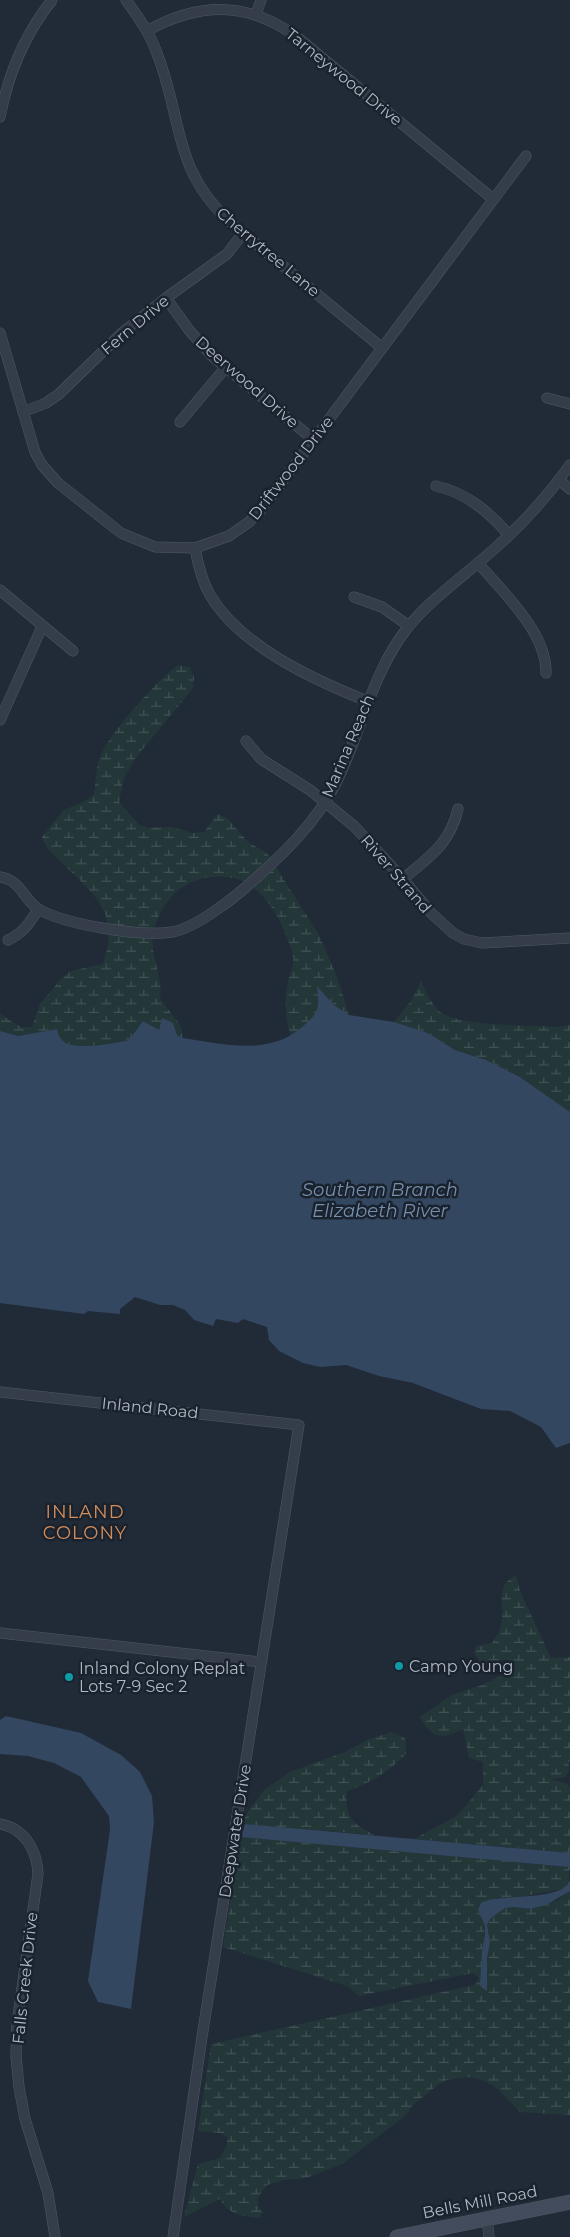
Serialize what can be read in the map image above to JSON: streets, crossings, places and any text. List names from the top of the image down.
{
  "streets": {
    "street": [
      "Tarneywood Drive",
      "Cherrytree Lane",
      "Fern Drive",
      "Deerwood Drive",
      "Driftwood Drive",
      "Marina Reach",
      "River Strand",
      "Inland Road",
      "Deepwater Drive",
      "Falls Creek Drive",
      "Bells Mill Road"
    ]
  },
  "crossings": [
    ["Tarneywood Drive", "Cherrytree Lane"],
    ["Tarneywood Drive", "Driftwood Drive"],
    ["Cherrytree Lane", "Fern Drive"],
    ["Cherrytree Lane", "Driftwood Drive"],
    ["Fern Drive", "Deerwood Drive"],
    ["Fern Drive", "Driftwood Drive"],
    ["Deerwood Drive", "Driftwood Drive"],
    ["Marina Reach", "River Strand"],
    ["Inland Road", "Deepwater Drive"]
  ],
  "districts": ["INLAND COLONY"],
  "water": ["Southern Branch Elizabeth River"],
  "places": ["Camp Young", "Inland Colony Replat Lots 7-9 Sec 2"]
}
